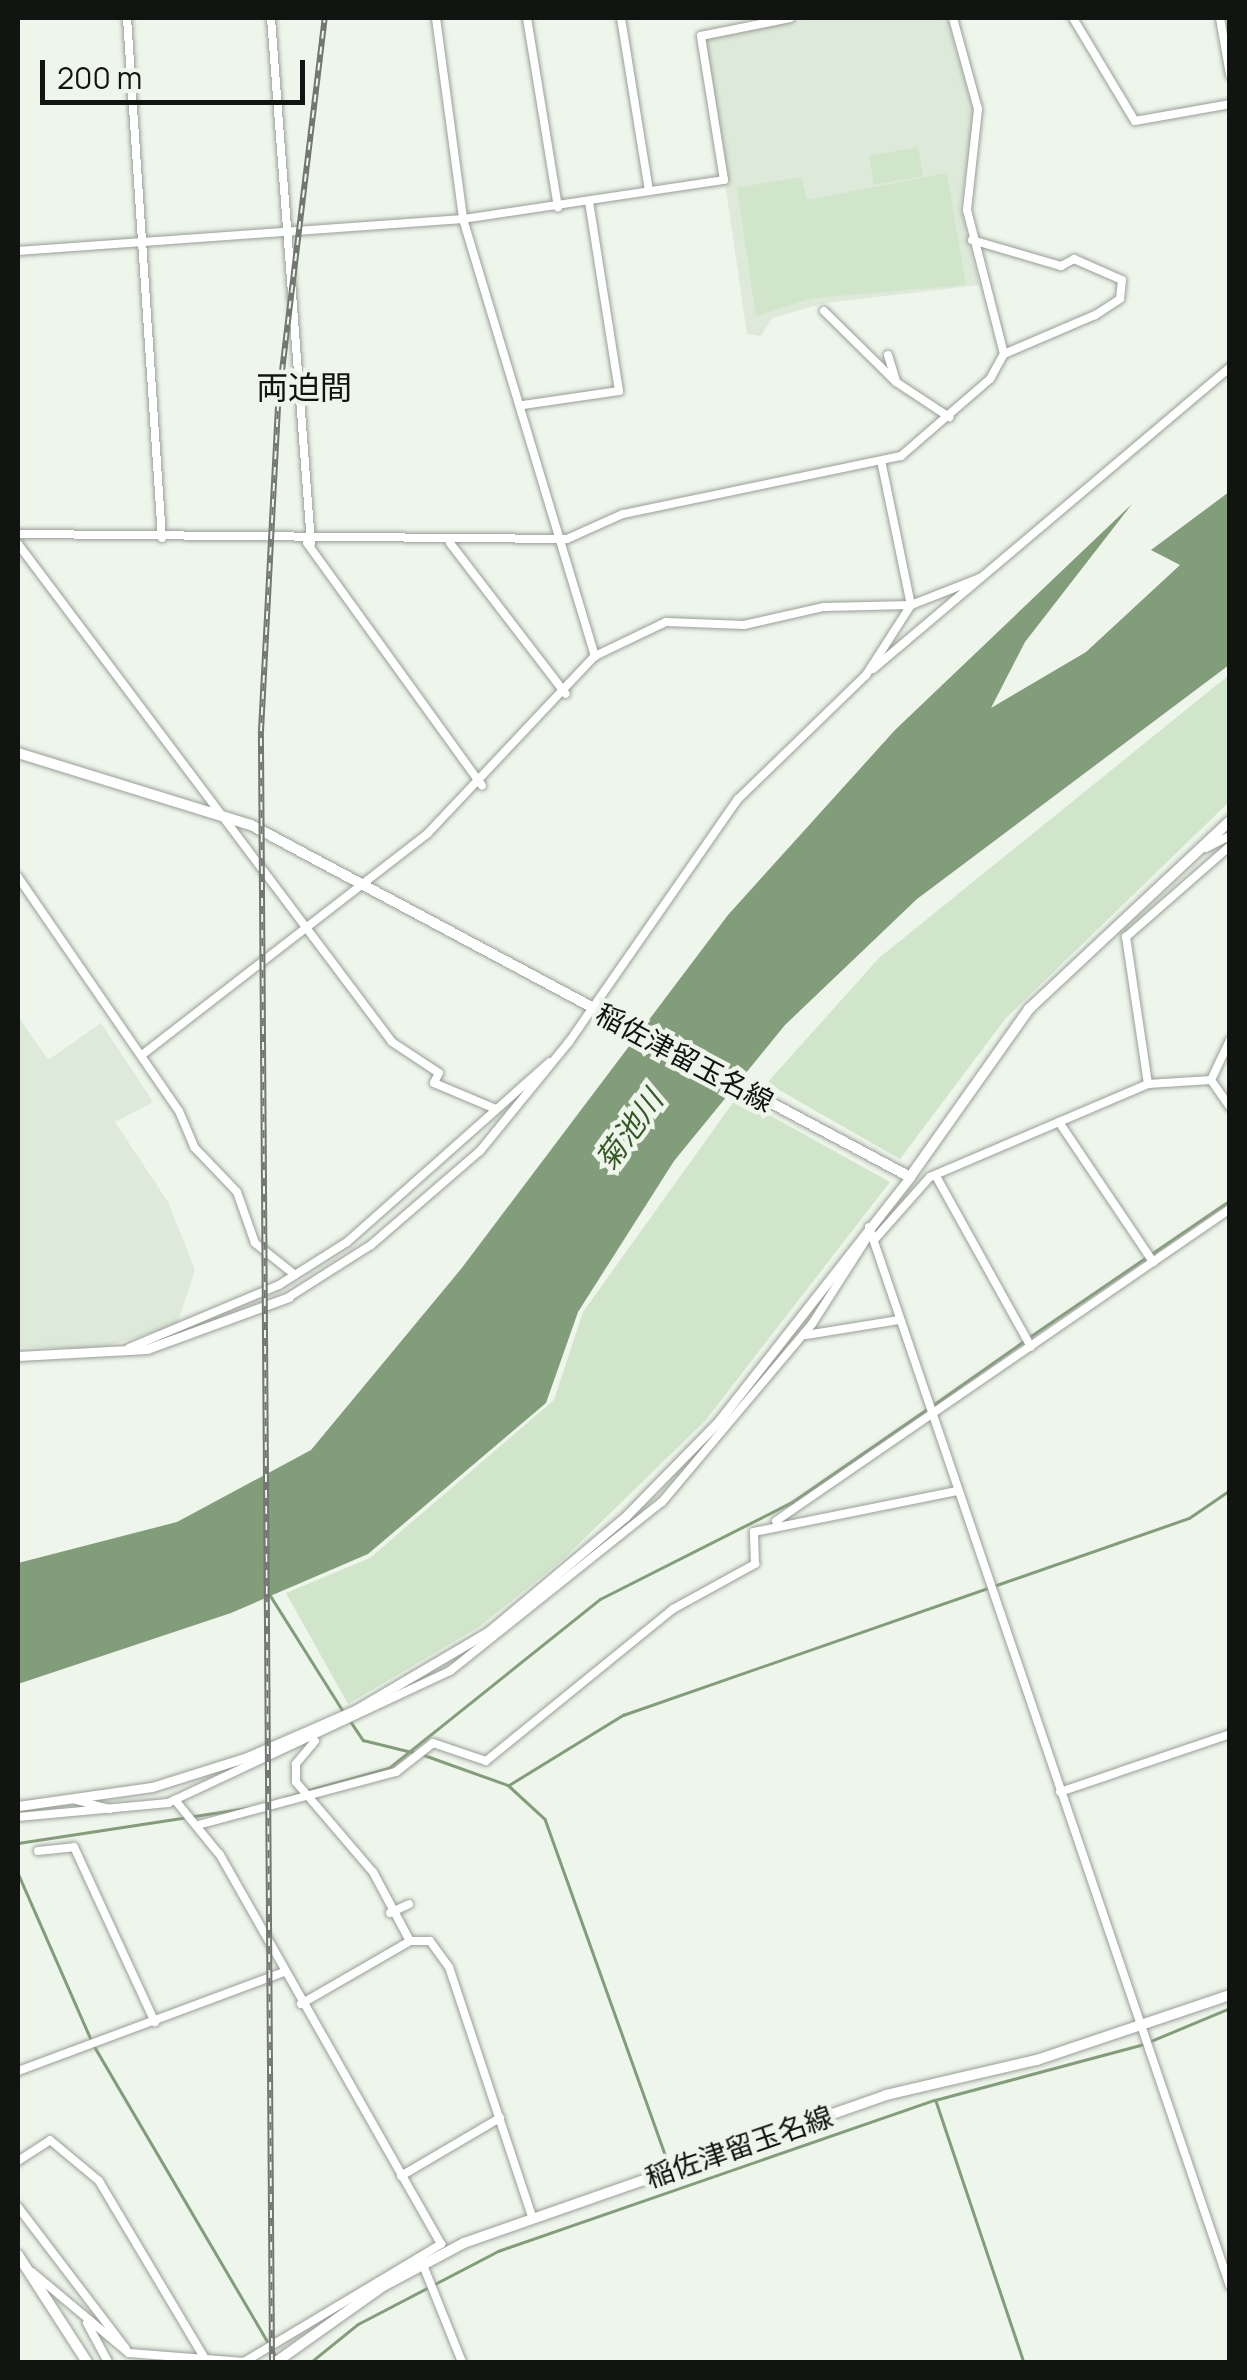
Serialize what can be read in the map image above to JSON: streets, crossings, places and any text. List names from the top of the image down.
{
  "streets": {
    "main road": ["稲佐津留玉名線"]
  },
  "districts": ["両迫間"],
  "water": ["菊池川"],
  "scale_bar": "200 m"
}
